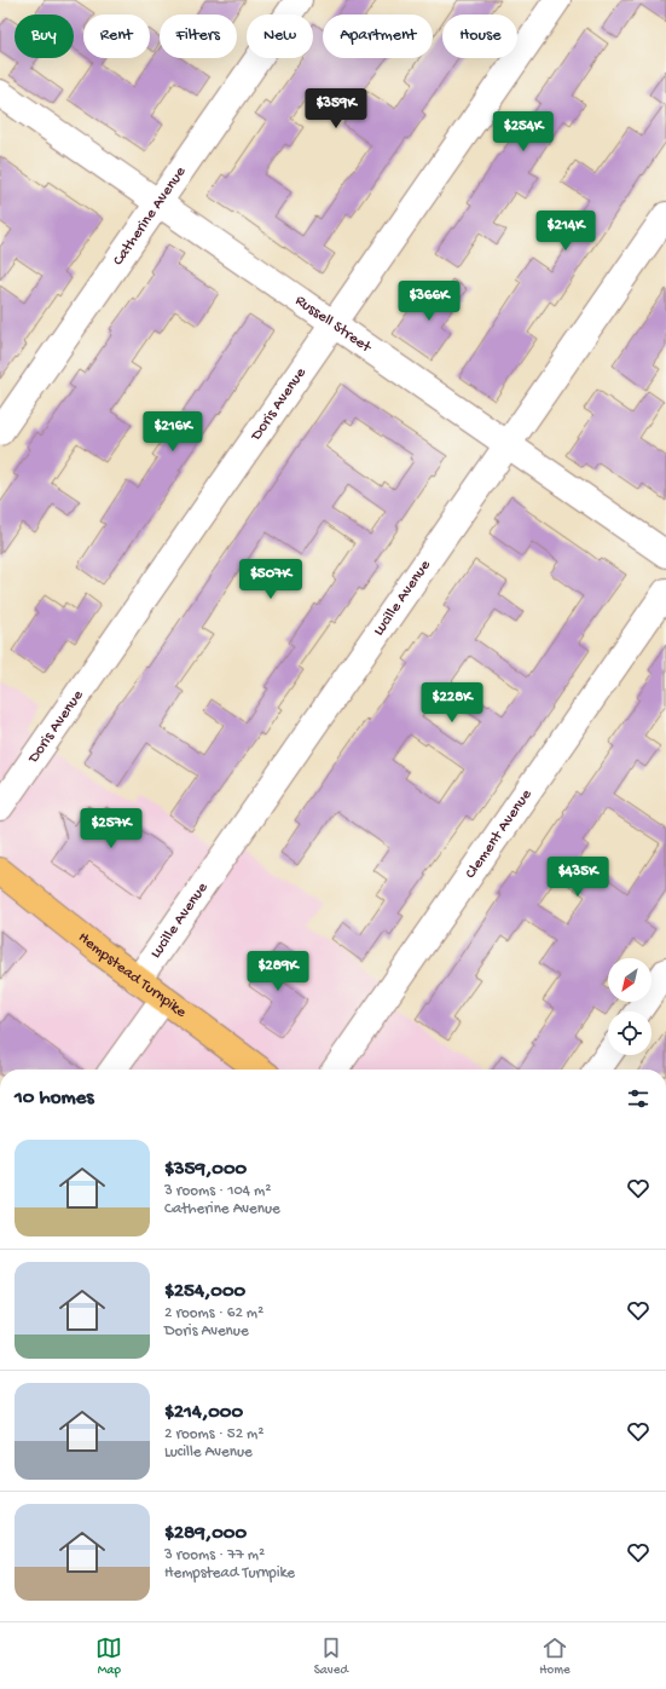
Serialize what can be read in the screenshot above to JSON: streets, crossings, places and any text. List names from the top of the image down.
{
  "streets": {
    "main road": ["Hempstead Turnpike"],
    "street": [
      "Catherine Avenue",
      "Russell Street",
      "Doris Avenue",
      "Lucille Avenue",
      "Clement Avenue"
    ]
  },
  "crossings": [
    ["Catherine Avenue", "Russell Street"],
    ["Russell Street", "Doris Avenue"],
    ["Russell Street", "Lucille Avenue"],
    ["Lucille Avenue", "Hempstead Turnpike"]
  ],
  "north": "bottom left",
  "page": {
    "chip": [
      "Buy",
      "Rent",
      "Filters",
      "New",
      "Apartment",
      "House"
    ],
    "price": [
      "$359K",
      "$254K",
      "$214K",
      "$366K",
      "$216K",
      "$507K",
      "$228K",
      "$257K",
      "$435K",
      "$289K"
    ],
    "heading": "10 homes",
    "list": [
      {
        "name": "$359,000",
        "note": "3 rooms · 104 m² · Catherine Avenue"
      },
      {
        "name": "$254,000",
        "note": "2 rooms · 62 m² · Doris Avenue"
      },
      {
        "name": "$214,000",
        "note": "2 rooms · 52 m² · Lucille Avenue"
      },
      {
        "name": "$289,000",
        "note": "3 rooms · 77 m² · Hempstead Turnpike"
      }
    ],
    "tabs": ["Map", "Saved", "Home"]
  }
}
